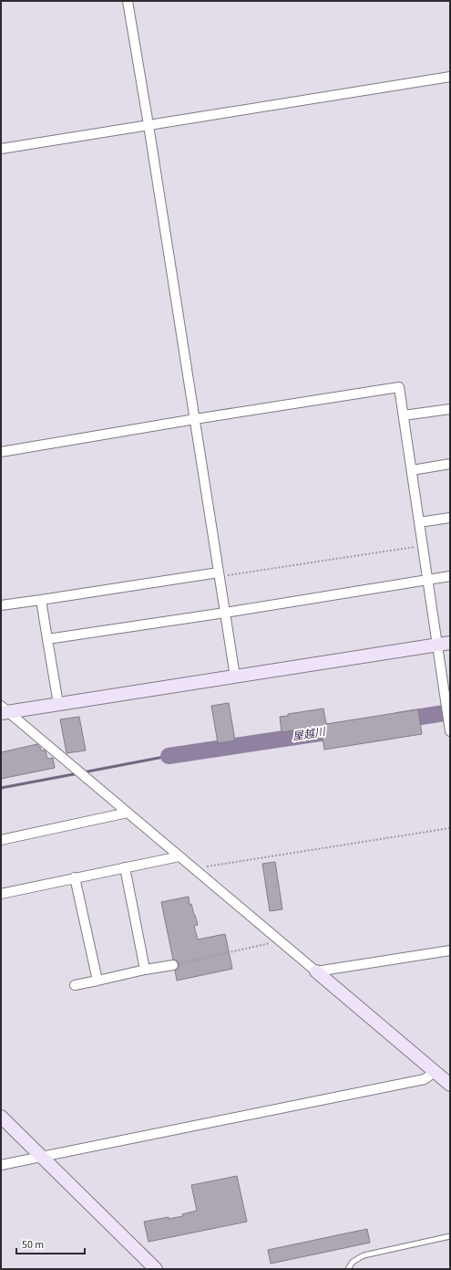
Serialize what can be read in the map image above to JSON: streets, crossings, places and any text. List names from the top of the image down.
{
  "water": ["屋越川"],
  "scale_bar": "50 m"
}
